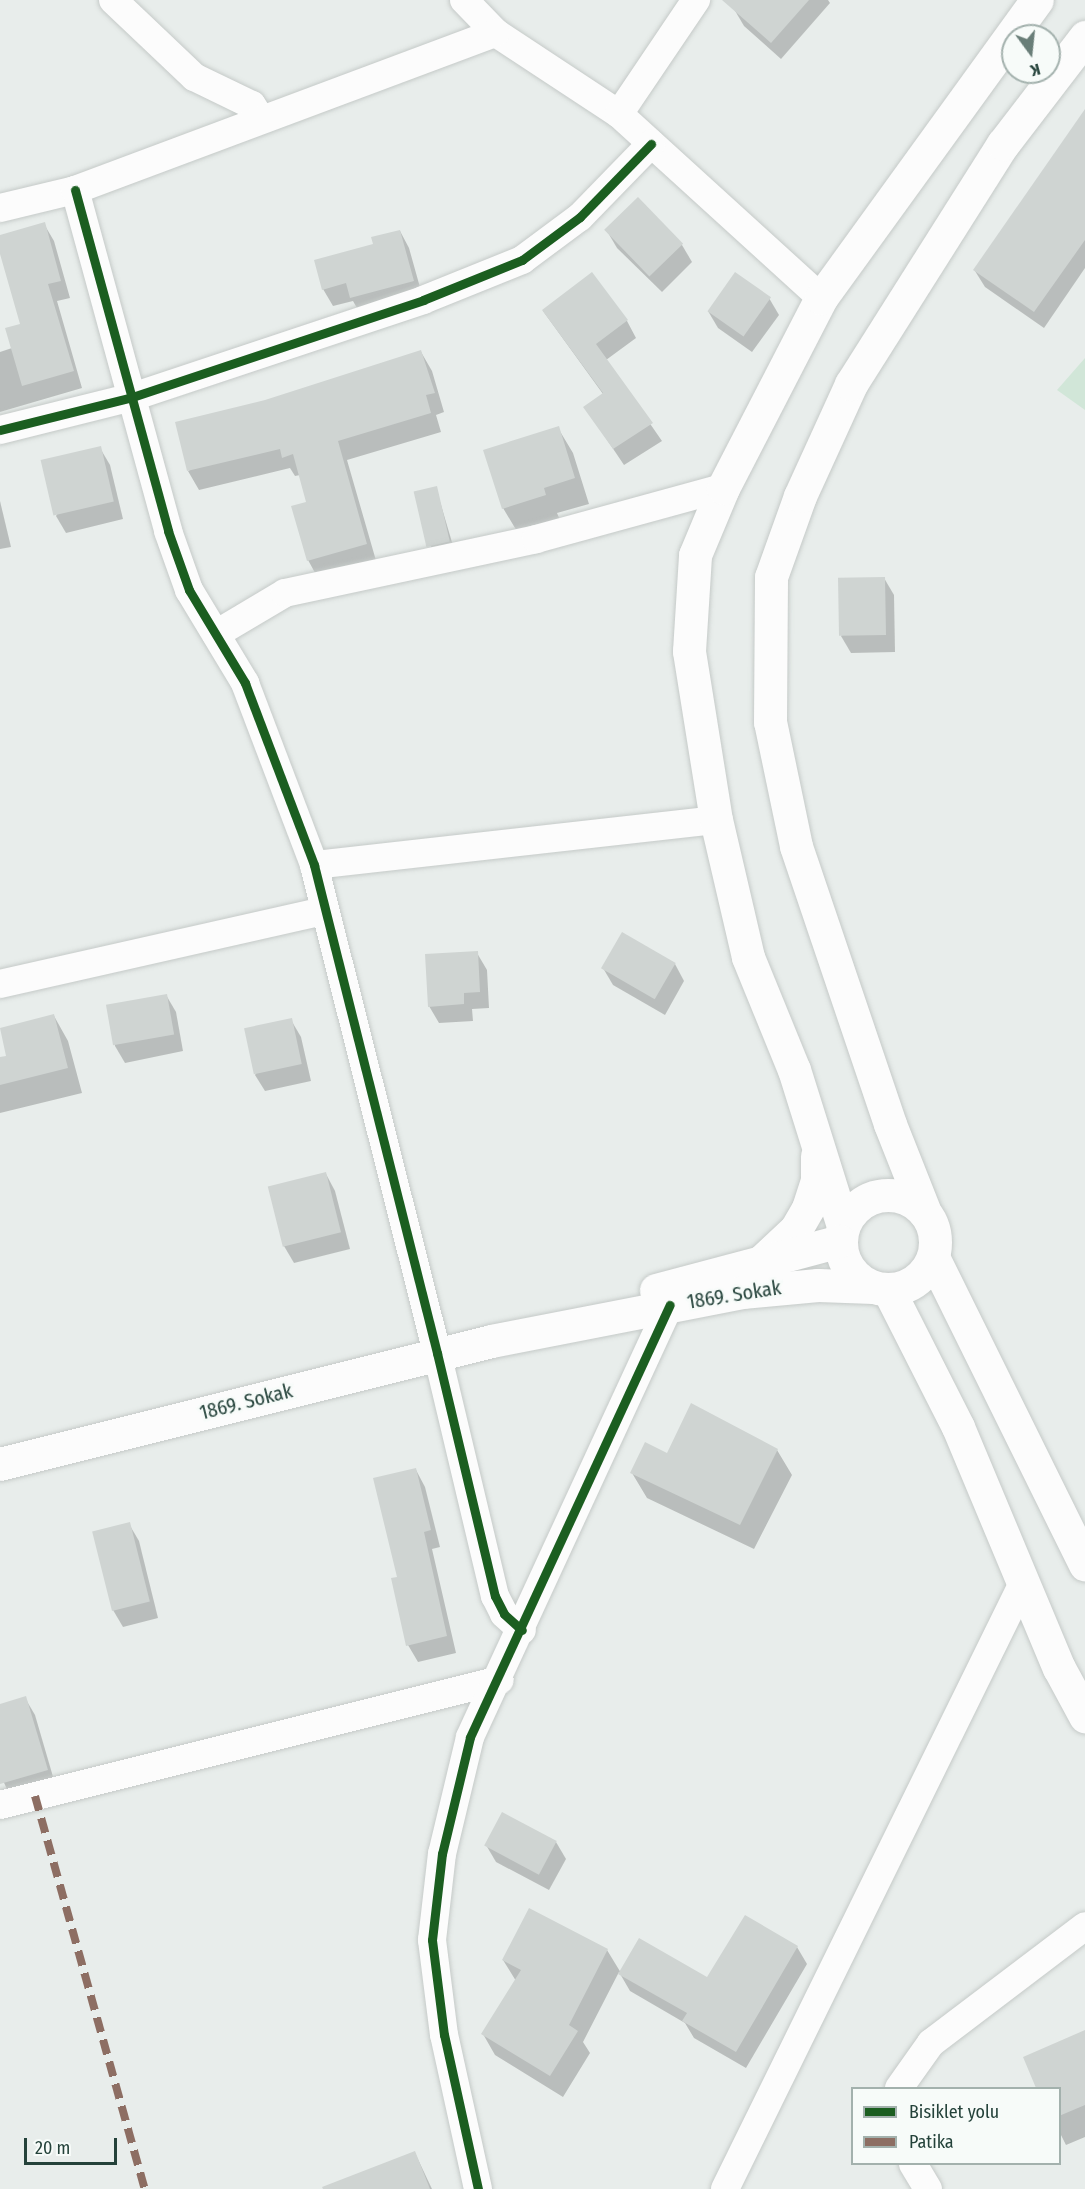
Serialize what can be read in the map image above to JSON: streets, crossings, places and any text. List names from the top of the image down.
{
  "streets": {
    "main road": ["1869. Sokak"]
  },
  "legend": ["Bisiklet yolu", "Patika"],
  "scale_bar": "20 m",
  "north": "bottom"
}
